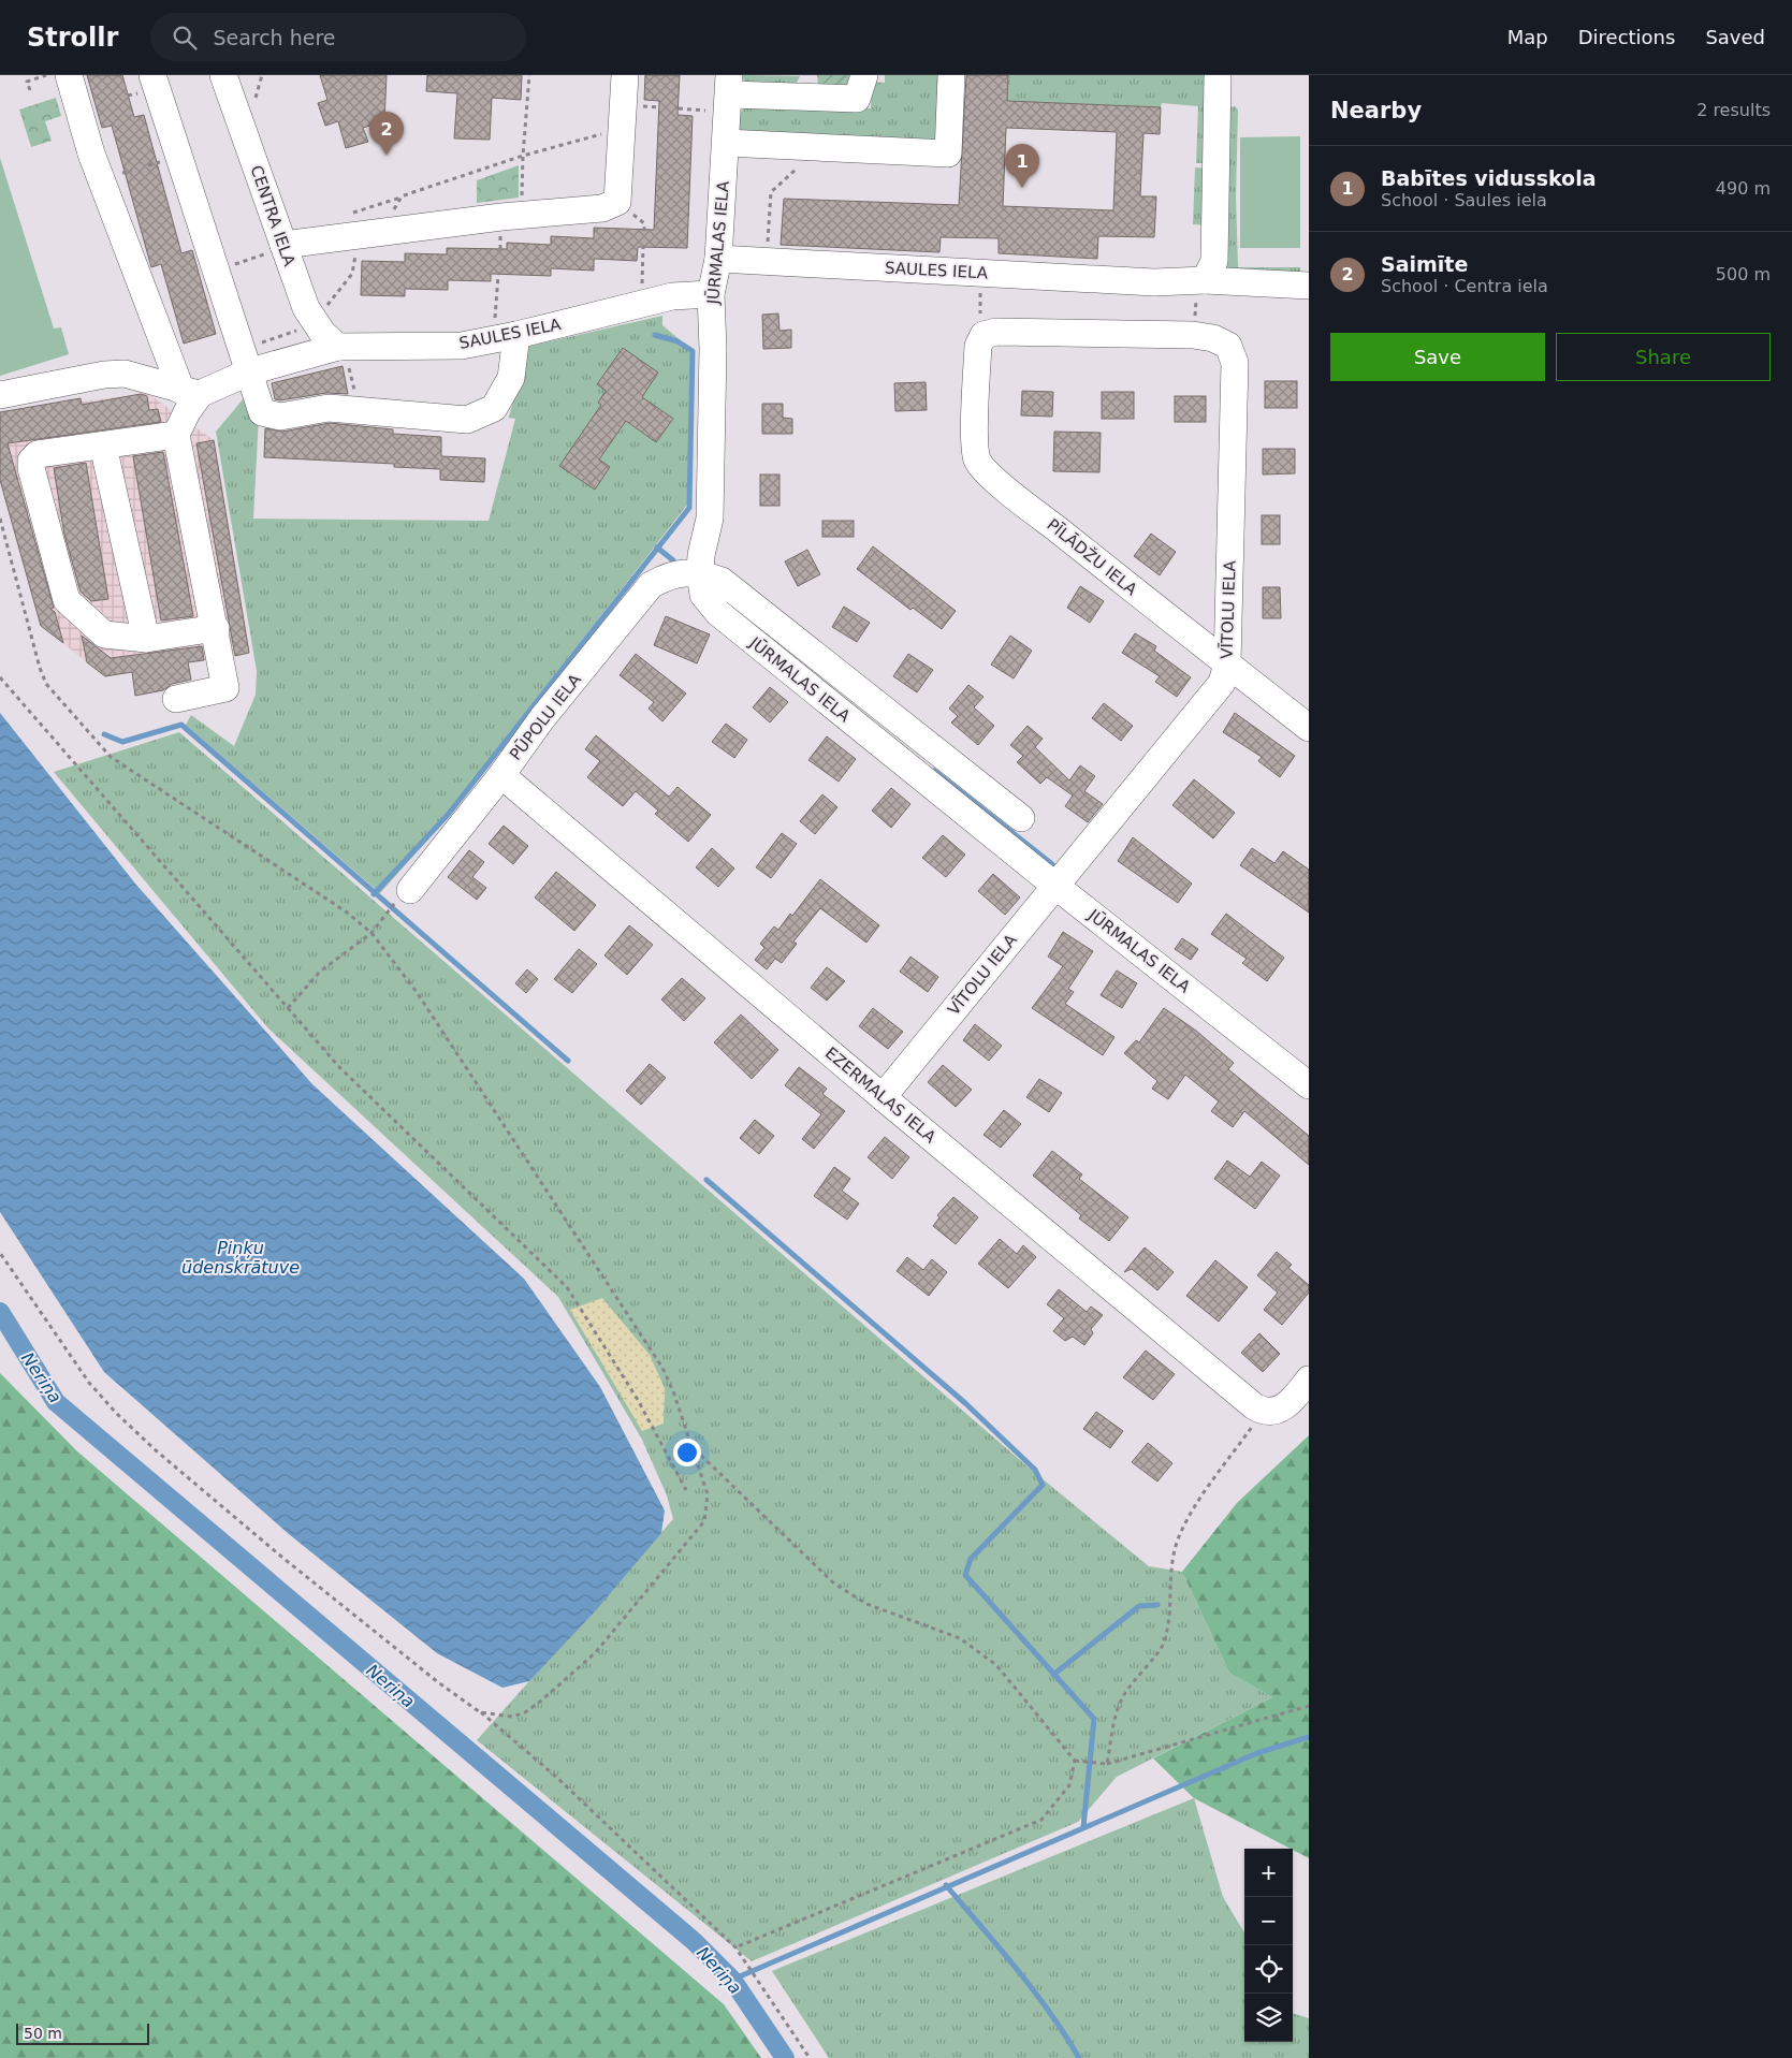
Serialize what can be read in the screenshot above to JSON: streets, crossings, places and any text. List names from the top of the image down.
{
  "streets": {
    "street": [
      "CENTRA IELA",
      "JŪRMALAS IELA",
      "SAULES IELA",
      "PĪLĀDŽU IELA",
      "VĪTOLU IELA",
      "PŪPOLU IELA",
      "EZERMALAS IELA"
    ]
  },
  "crossings": [
    ["CENTRA IELA", "SAULES IELA"],
    ["JŪRMALAS IELA", "SAULES IELA"],
    ["JŪRMALAS IELA", "VĪTOLU IELA"],
    ["JŪRMALAS IELA", "PŪPOLU IELA"],
    ["PĪLĀDŽU IELA", "VĪTOLU IELA"],
    ["VĪTOLU IELA", "EZERMALAS IELA"],
    ["PŪPOLU IELA", "EZERMALAS IELA"]
  ],
  "water": ["Piņķu ūdenskrātuve", "Neriņa"],
  "scale_bar": "50 m",
  "page": {
    "header": "Strollr",
    "search": "Search here",
    "nav": ["Map", "Directions", "Saved"],
    "heading": ["Nearby", "2 results"],
    "pins": ["2", "1"],
    "list": [
      {
        "mark": "1",
        "name": "Babītes vidusskola",
        "note": "School · Saules iela",
        "value": "490 m"
      },
      {
        "mark": "2",
        "name": "Saimīte",
        "note": "School · Centra iela",
        "value": "500 m"
      }
    ],
    "buttons": ["Save", "Share"],
    "map_buttons": ["+", "−"],
    "scale": "50 m"
  }
}
